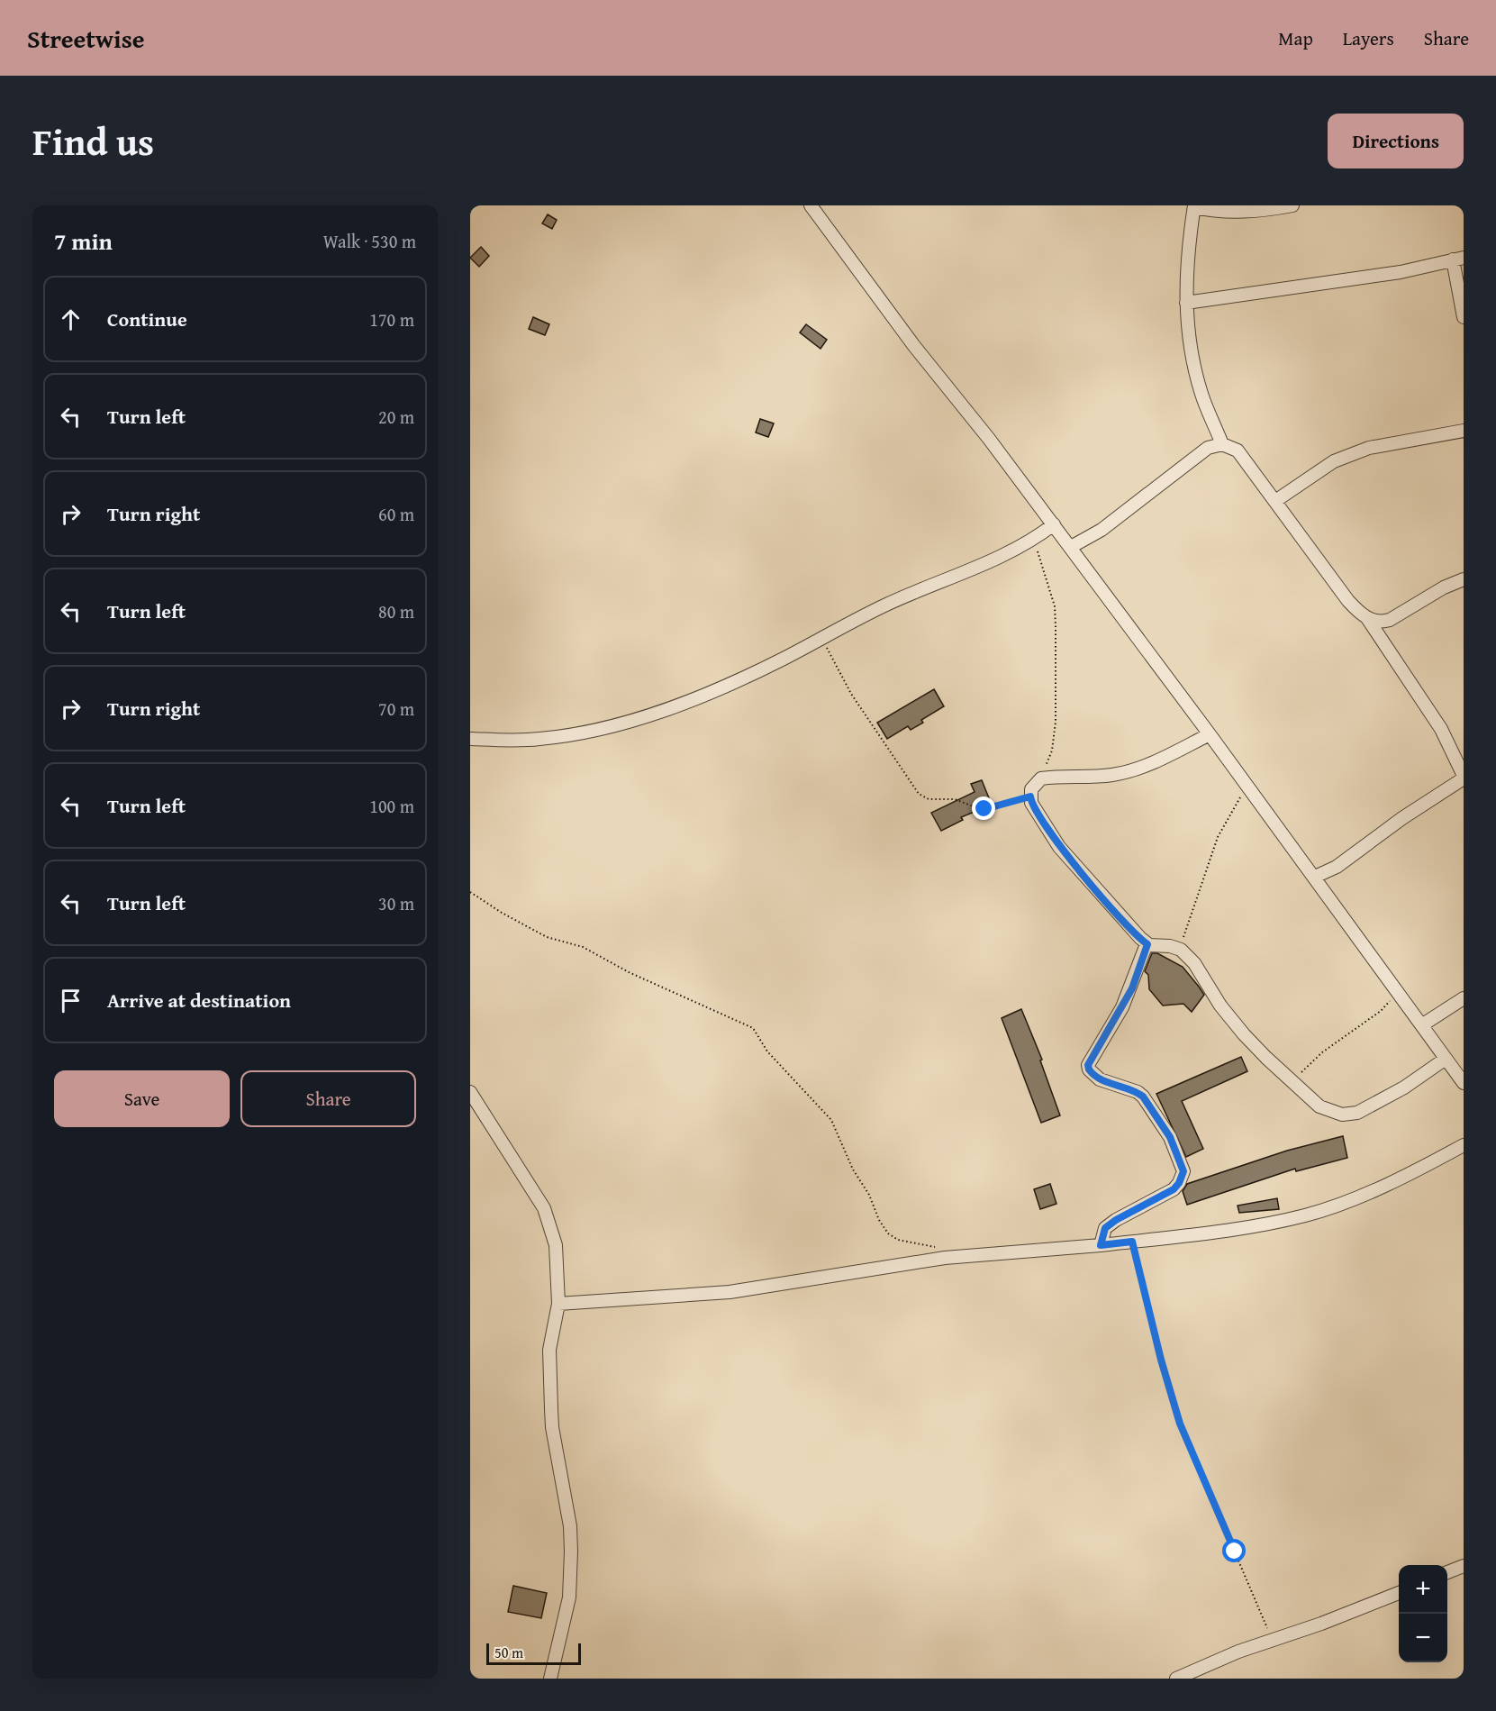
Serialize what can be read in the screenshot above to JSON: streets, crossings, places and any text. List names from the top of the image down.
{
  "scale_bar": "50 m",
  "page": {
    "header": "Streetwise",
    "nav": ["Map", "Layers", "Share"],
    "title": "Find us",
    "buttons": [
      "Directions",
      ["Save", "Share"]
    ],
    "heading": ["7 min", "Walk · 530 m"],
    "list": [
      ["Continue", "170 m"],
      ["Turn left", "20 m"],
      ["Turn right", "60 m"],
      ["Turn left", "80 m"],
      ["Turn right", "70 m"],
      ["Turn left", "100 m"],
      ["Turn left", "30 m"],
      "Arrive at destination"
    ],
    "map_buttons": ["+", "−"],
    "scale": "50 m"
  }
}
